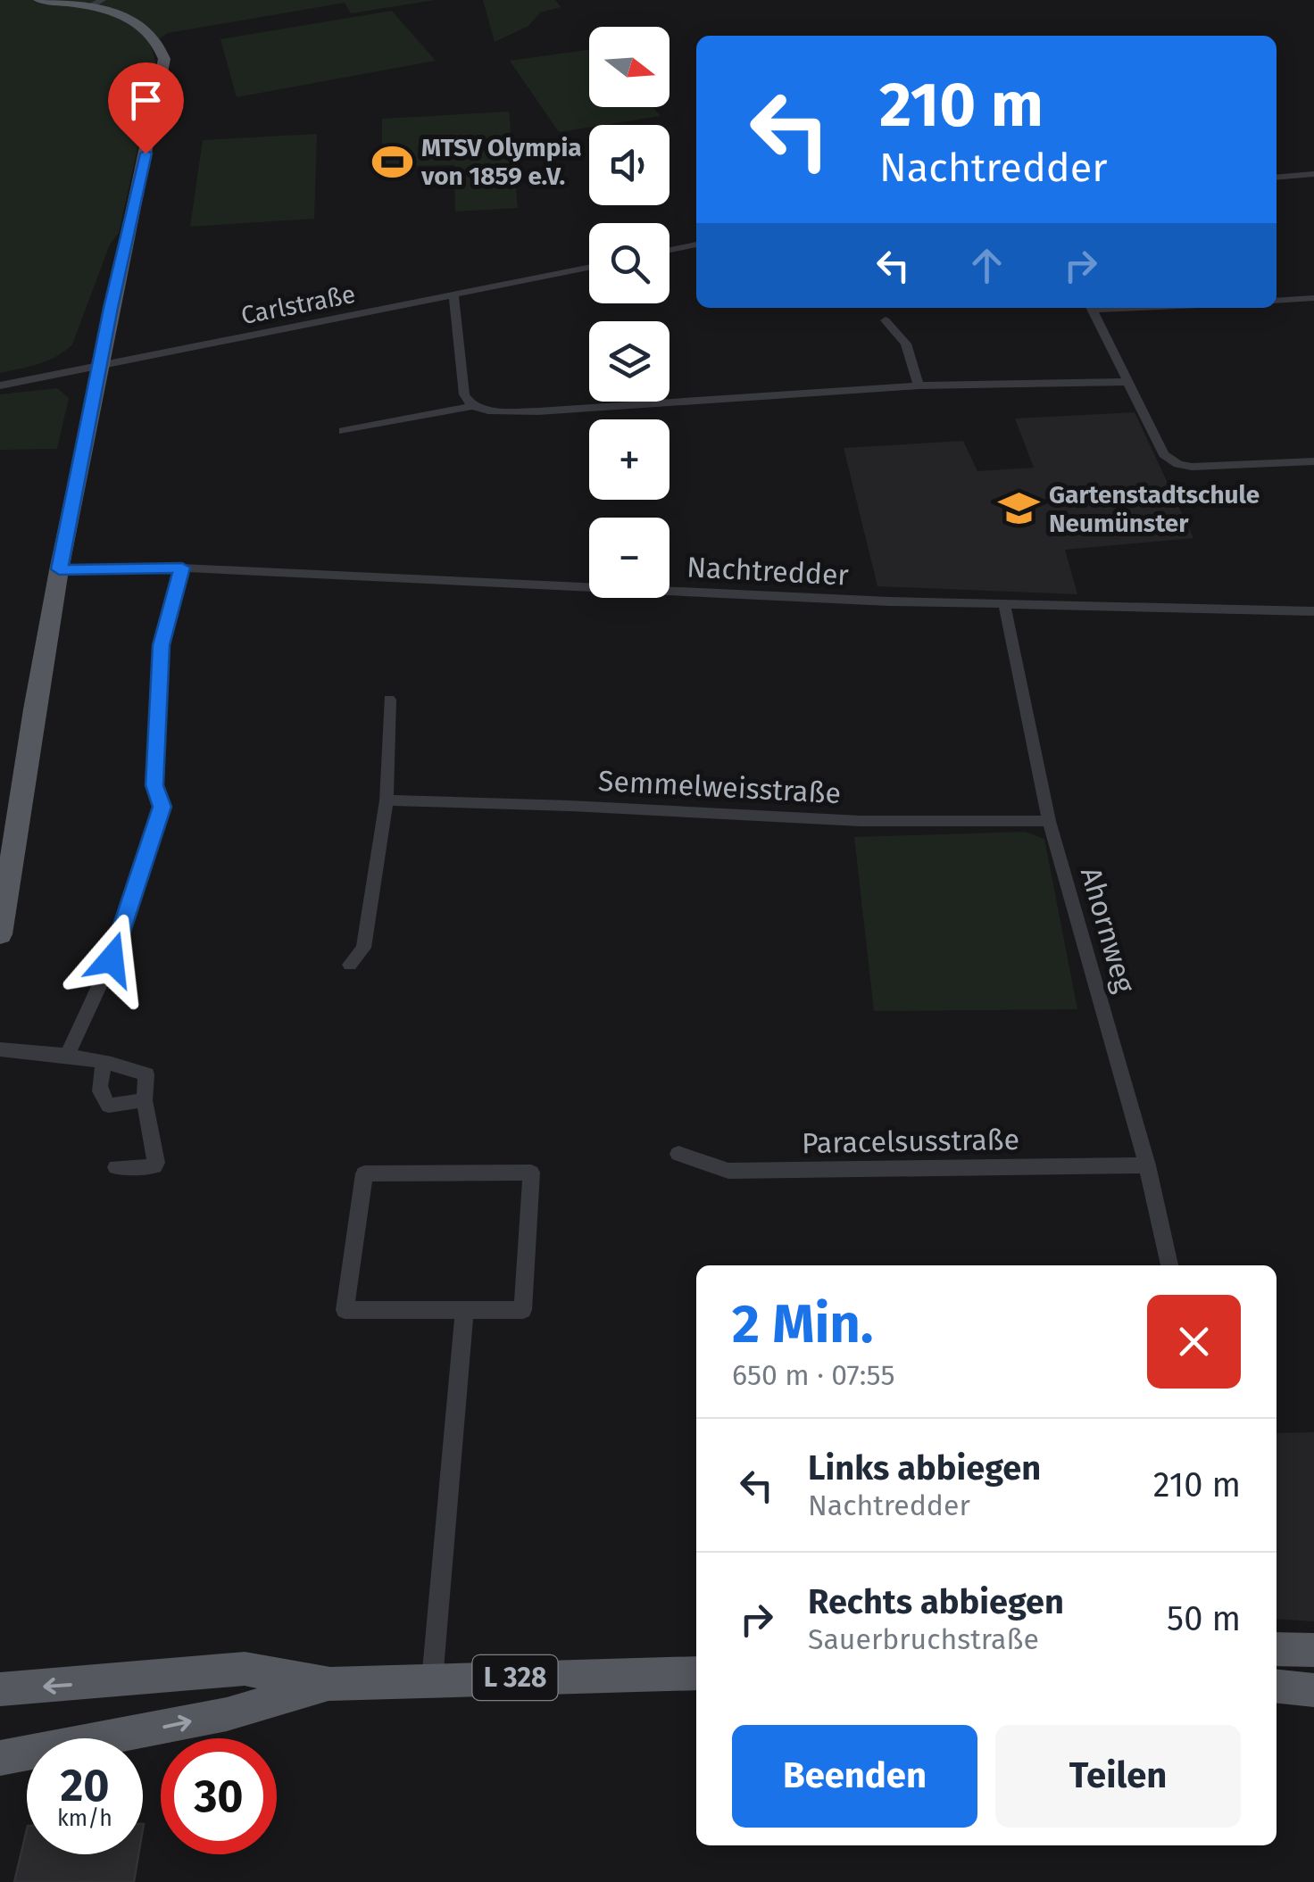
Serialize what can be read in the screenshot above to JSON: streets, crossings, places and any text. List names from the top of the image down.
{
  "streets": {
    "main road": ["L 328"],
    "street": [
      "Carlstraße",
      "Nachtredder",
      "Semmelweisstraße",
      "Ahornweg",
      "Paracelsusstraße"
    ]
  },
  "crossings": [
    ["Nachtredder", "Ahornweg"],
    ["Semmelweisstraße", "Ahornweg"],
    ["Ahornweg", "Paracelsusstraße"]
  ],
  "places": {
    "sports": ["MTSV Olympia von 1859 e.V."],
    "school or university": ["Gartenstadtschule Neumünster"]
  },
  "north": "right",
  "page": {
    "map_buttons": ["+", "−"],
    "turn": ["210 m", "Nachtredder"],
    "heading": ["2 Min.", "650 m · 07:55"],
    "list": [
      {
        "name": "Links abbiegen",
        "note": "Nachtredder",
        "value": "210 m"
      },
      {
        "name": "Rechts abbiegen",
        "note": "Sauerbruchstraße",
        "value": "50 m"
      }
    ],
    "buttons": ["Beenden", "Teilen"],
    "speed": "20 km/h",
    "limit": "30"
  }
}
